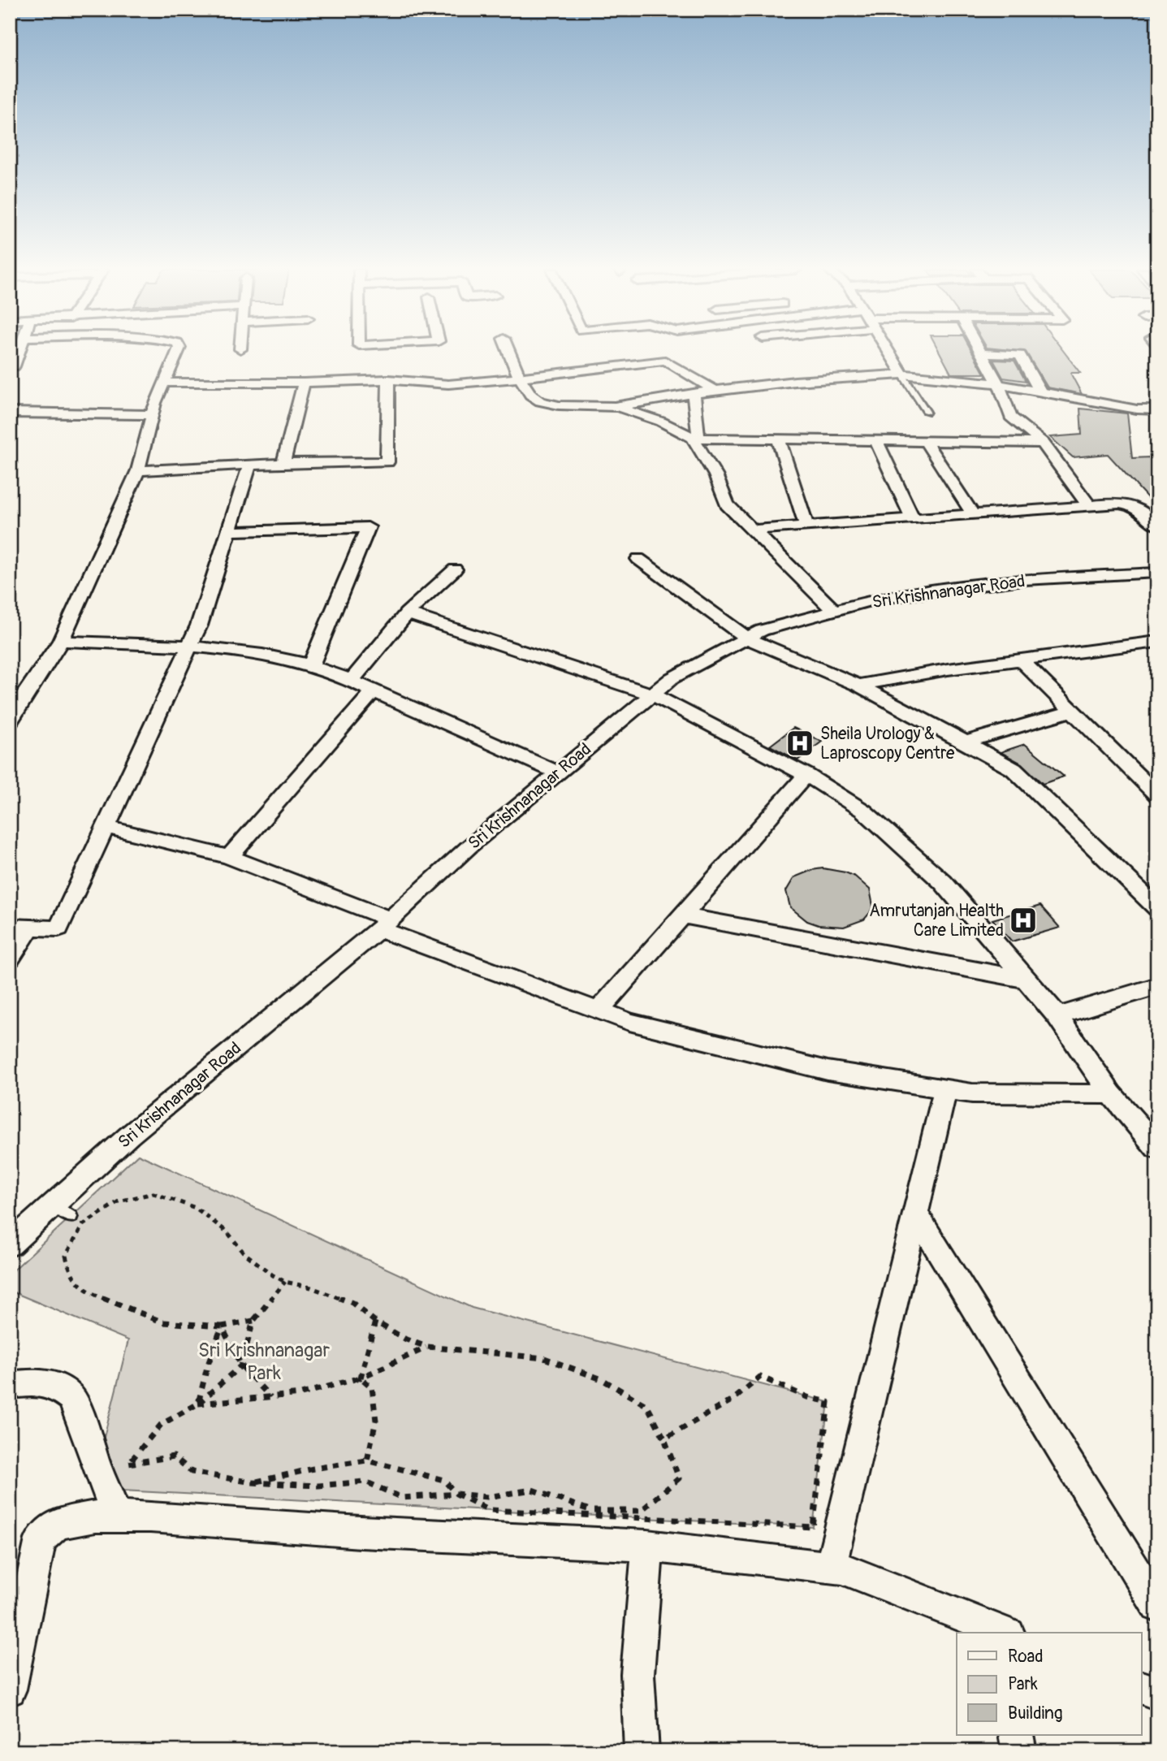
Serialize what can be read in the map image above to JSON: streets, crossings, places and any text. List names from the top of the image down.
{
  "streets": {
    "street": ["Sri Krishnanagar Road"]
  },
  "parks": ["Sri Krishnanagar Park"],
  "places": {
    "hospital": ["Sheila Urology & Laproscopy Centre", "Amrutanjan Health Care Limited"]
  },
  "legend": ["Road", "Park", "Building"]
}
